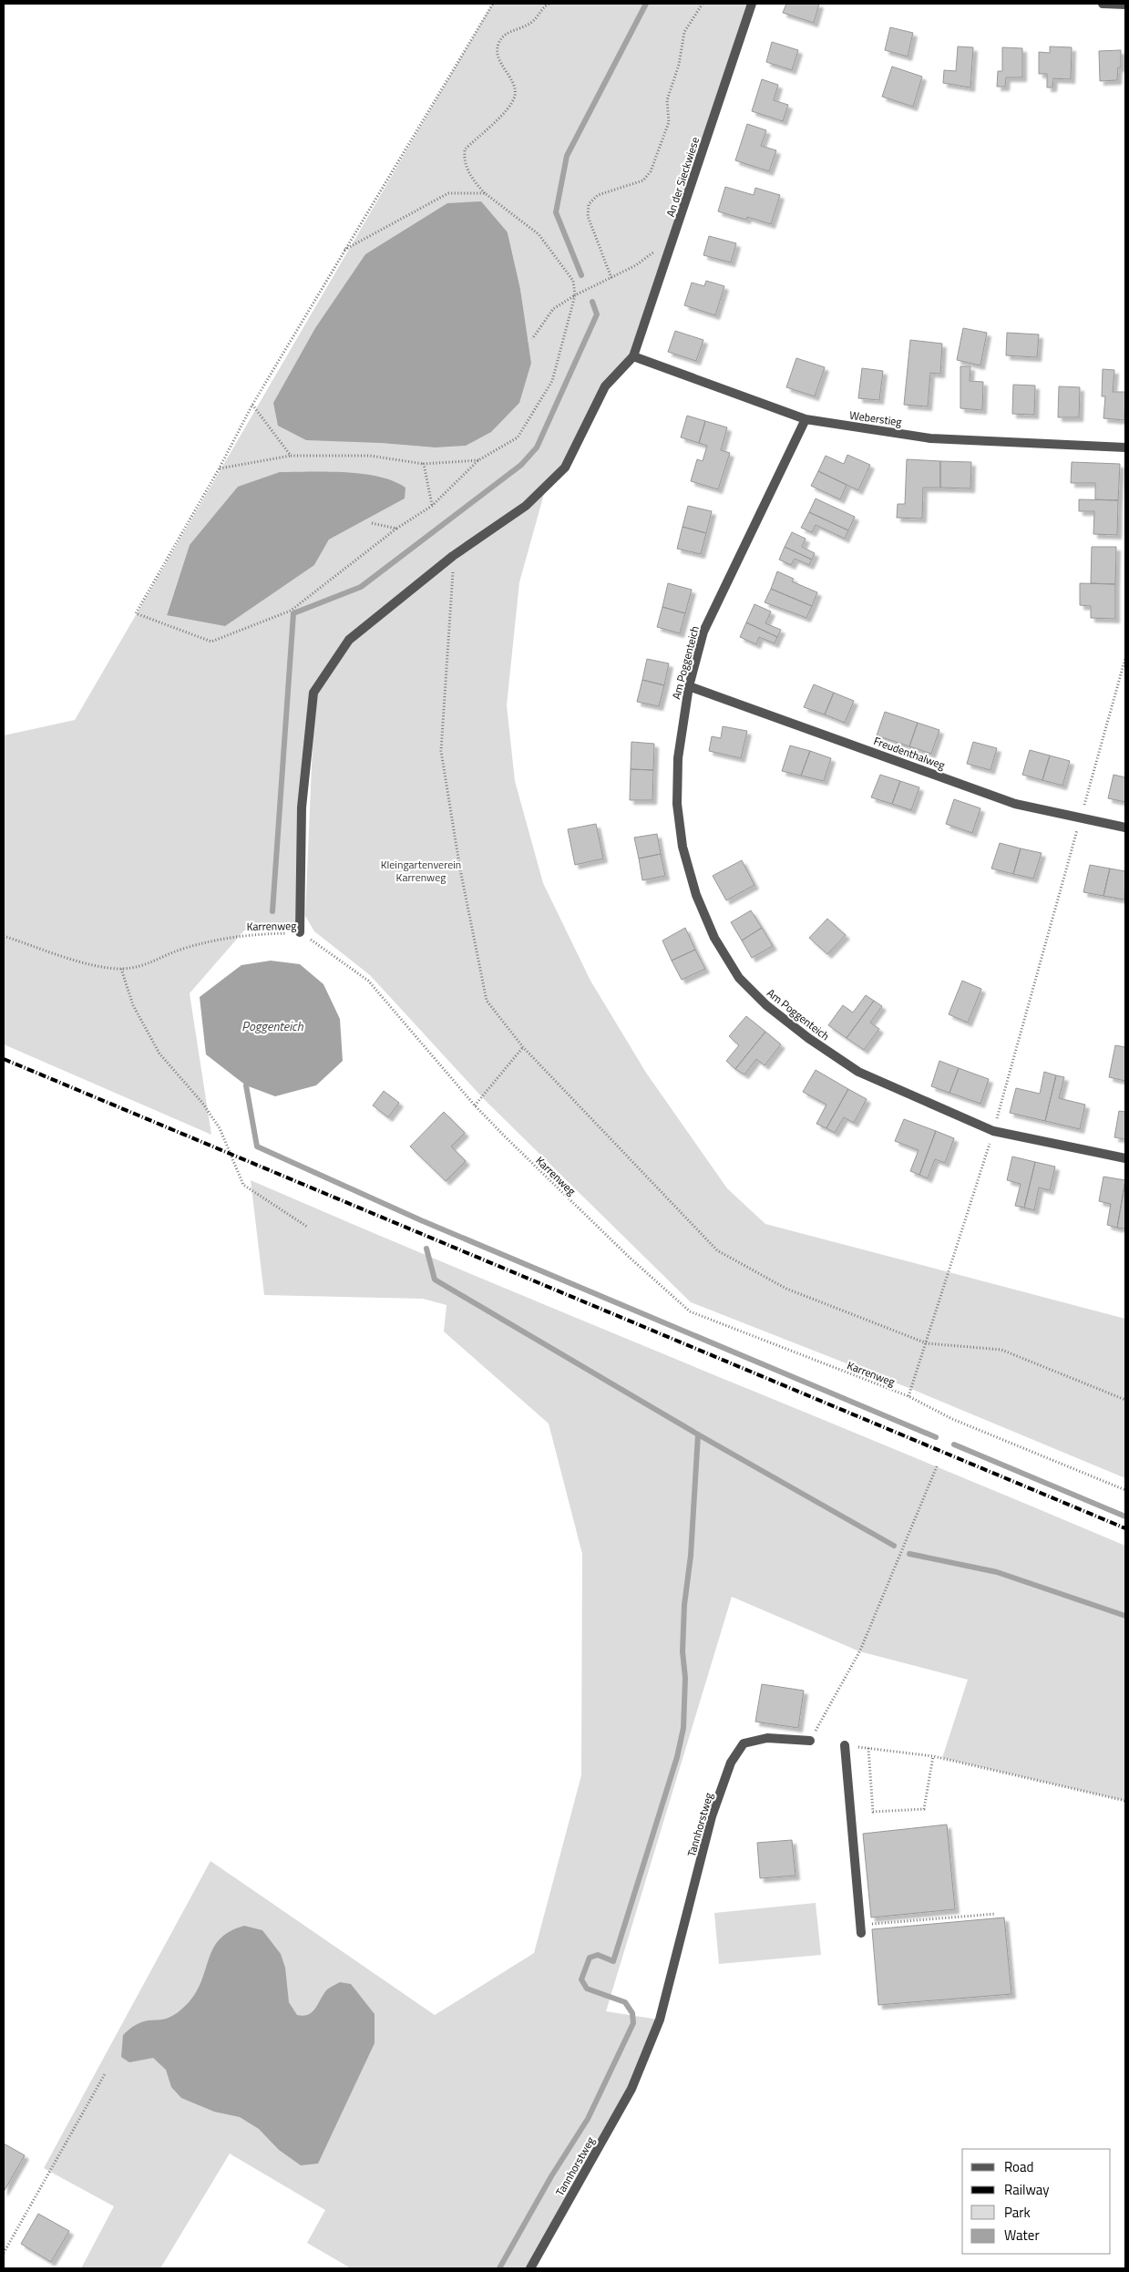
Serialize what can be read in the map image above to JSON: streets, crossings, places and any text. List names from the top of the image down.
{
  "streets": {
    "street": [
      "An der Sieckwiese",
      "Weberstieg",
      "Am Poggenteich",
      "Freudenthalweg",
      "Tannhorstweg"
    ],
    "path": ["Karrenweg"]
  },
  "crossings": [
    ["An der Sieckwiese", "Weberstieg"],
    ["Weberstieg", "Am Poggenteich"],
    ["Am Poggenteich", "Freudenthalweg"]
  ],
  "water": ["Poggenteich"],
  "parks": ["Kleingartenverein Karrenweg"],
  "legend": [
    "Road",
    "Railway",
    "Park",
    "Water"
  ]
}
